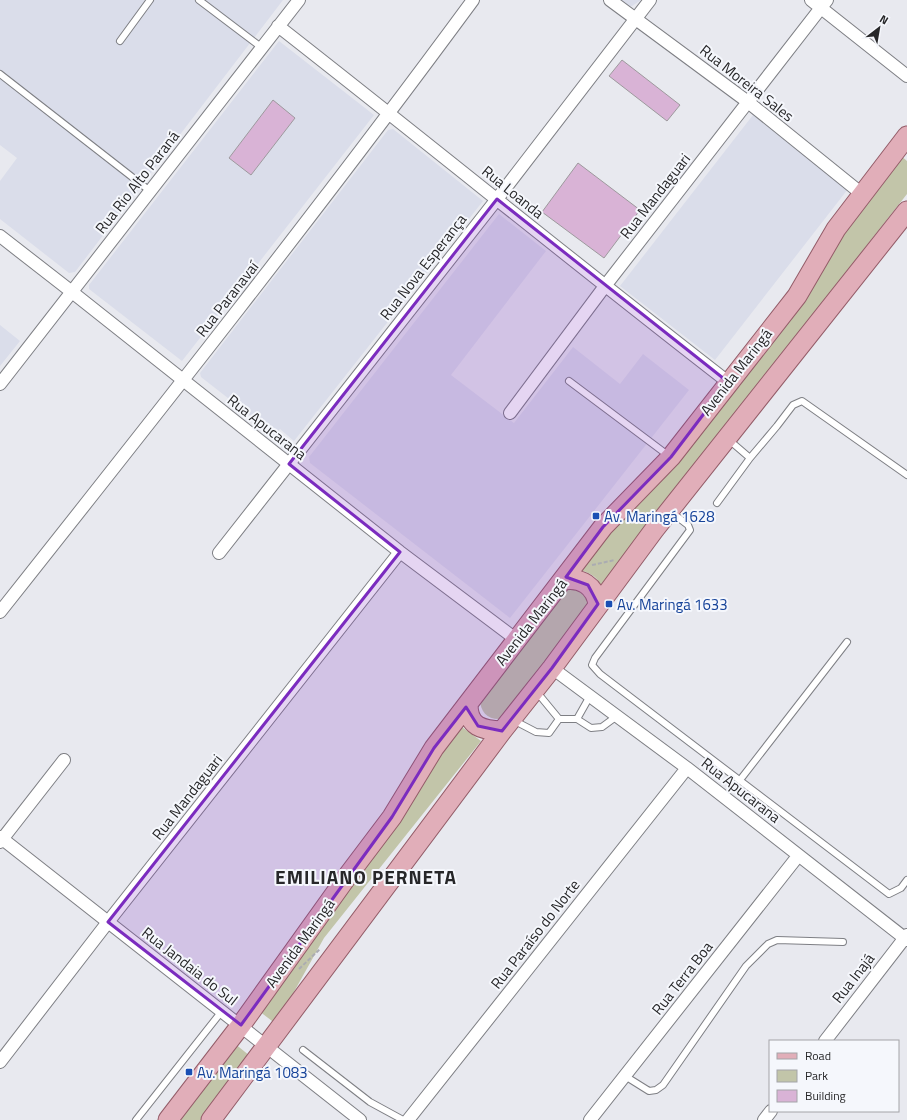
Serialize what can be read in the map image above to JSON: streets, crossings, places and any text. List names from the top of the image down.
{
  "streets": {
    "main road": ["Avenida Maringá"],
    "street": [
      "Rua Moreira Sales",
      "Rua Rio Alto Paraná",
      "Rua Loanda",
      "Rua Mandaguari",
      "Rua Nova Esperança",
      "Rua Paranavaí",
      "Rua Apucarana",
      "Rua Paraíso do Norte",
      "Rua Jandaia do Sul",
      "Rua Terra Boa",
      "Rua Inajá"
    ]
  },
  "crossings": [
    ["Rua Moreira Sales", "Rua Mandaguari"],
    ["Rua Moreira Sales", "Rua Nova Esperança"],
    ["Rua Moreira Sales", "Avenida Maringá"],
    ["Rua Rio Alto Paraná", "Rua Loanda"],
    ["Rua Rio Alto Paraná", "Rua Apucarana"],
    ["Rua Loanda", "Rua Mandaguari"],
    ["Rua Loanda", "Rua Nova Esperança"],
    ["Rua Loanda", "Rua Paranavaí"],
    ["Rua Loanda", "Avenida Maringá"],
    ["Rua Mandaguari", "Rua Apucarana"],
    ["Rua Mandaguari", "Rua Jandaia do Sul"],
    ["Rua Nova Esperança", "Rua Apucarana"],
    ["Rua Paranavaí", "Rua Apucarana"],
    ["Avenida Maringá", "Rua Apucarana"],
    ["Avenida Maringá", "Rua Jandaia do Sul"],
    ["Rua Apucarana", "Rua Paraíso do Norte"],
    ["Rua Apucarana", "Rua Terra Boa"],
    ["Rua Apucarana", "Rua Inajá"]
  ],
  "districts": ["EMILIANO PERNETA"],
  "places": {
    "transit": ["Av. Maringá 1628", "Av. Maringá 1633", "Av. Maringá 1083"]
  },
  "legend": ["Road", "Park", "Building"],
  "north": "top right"
}
